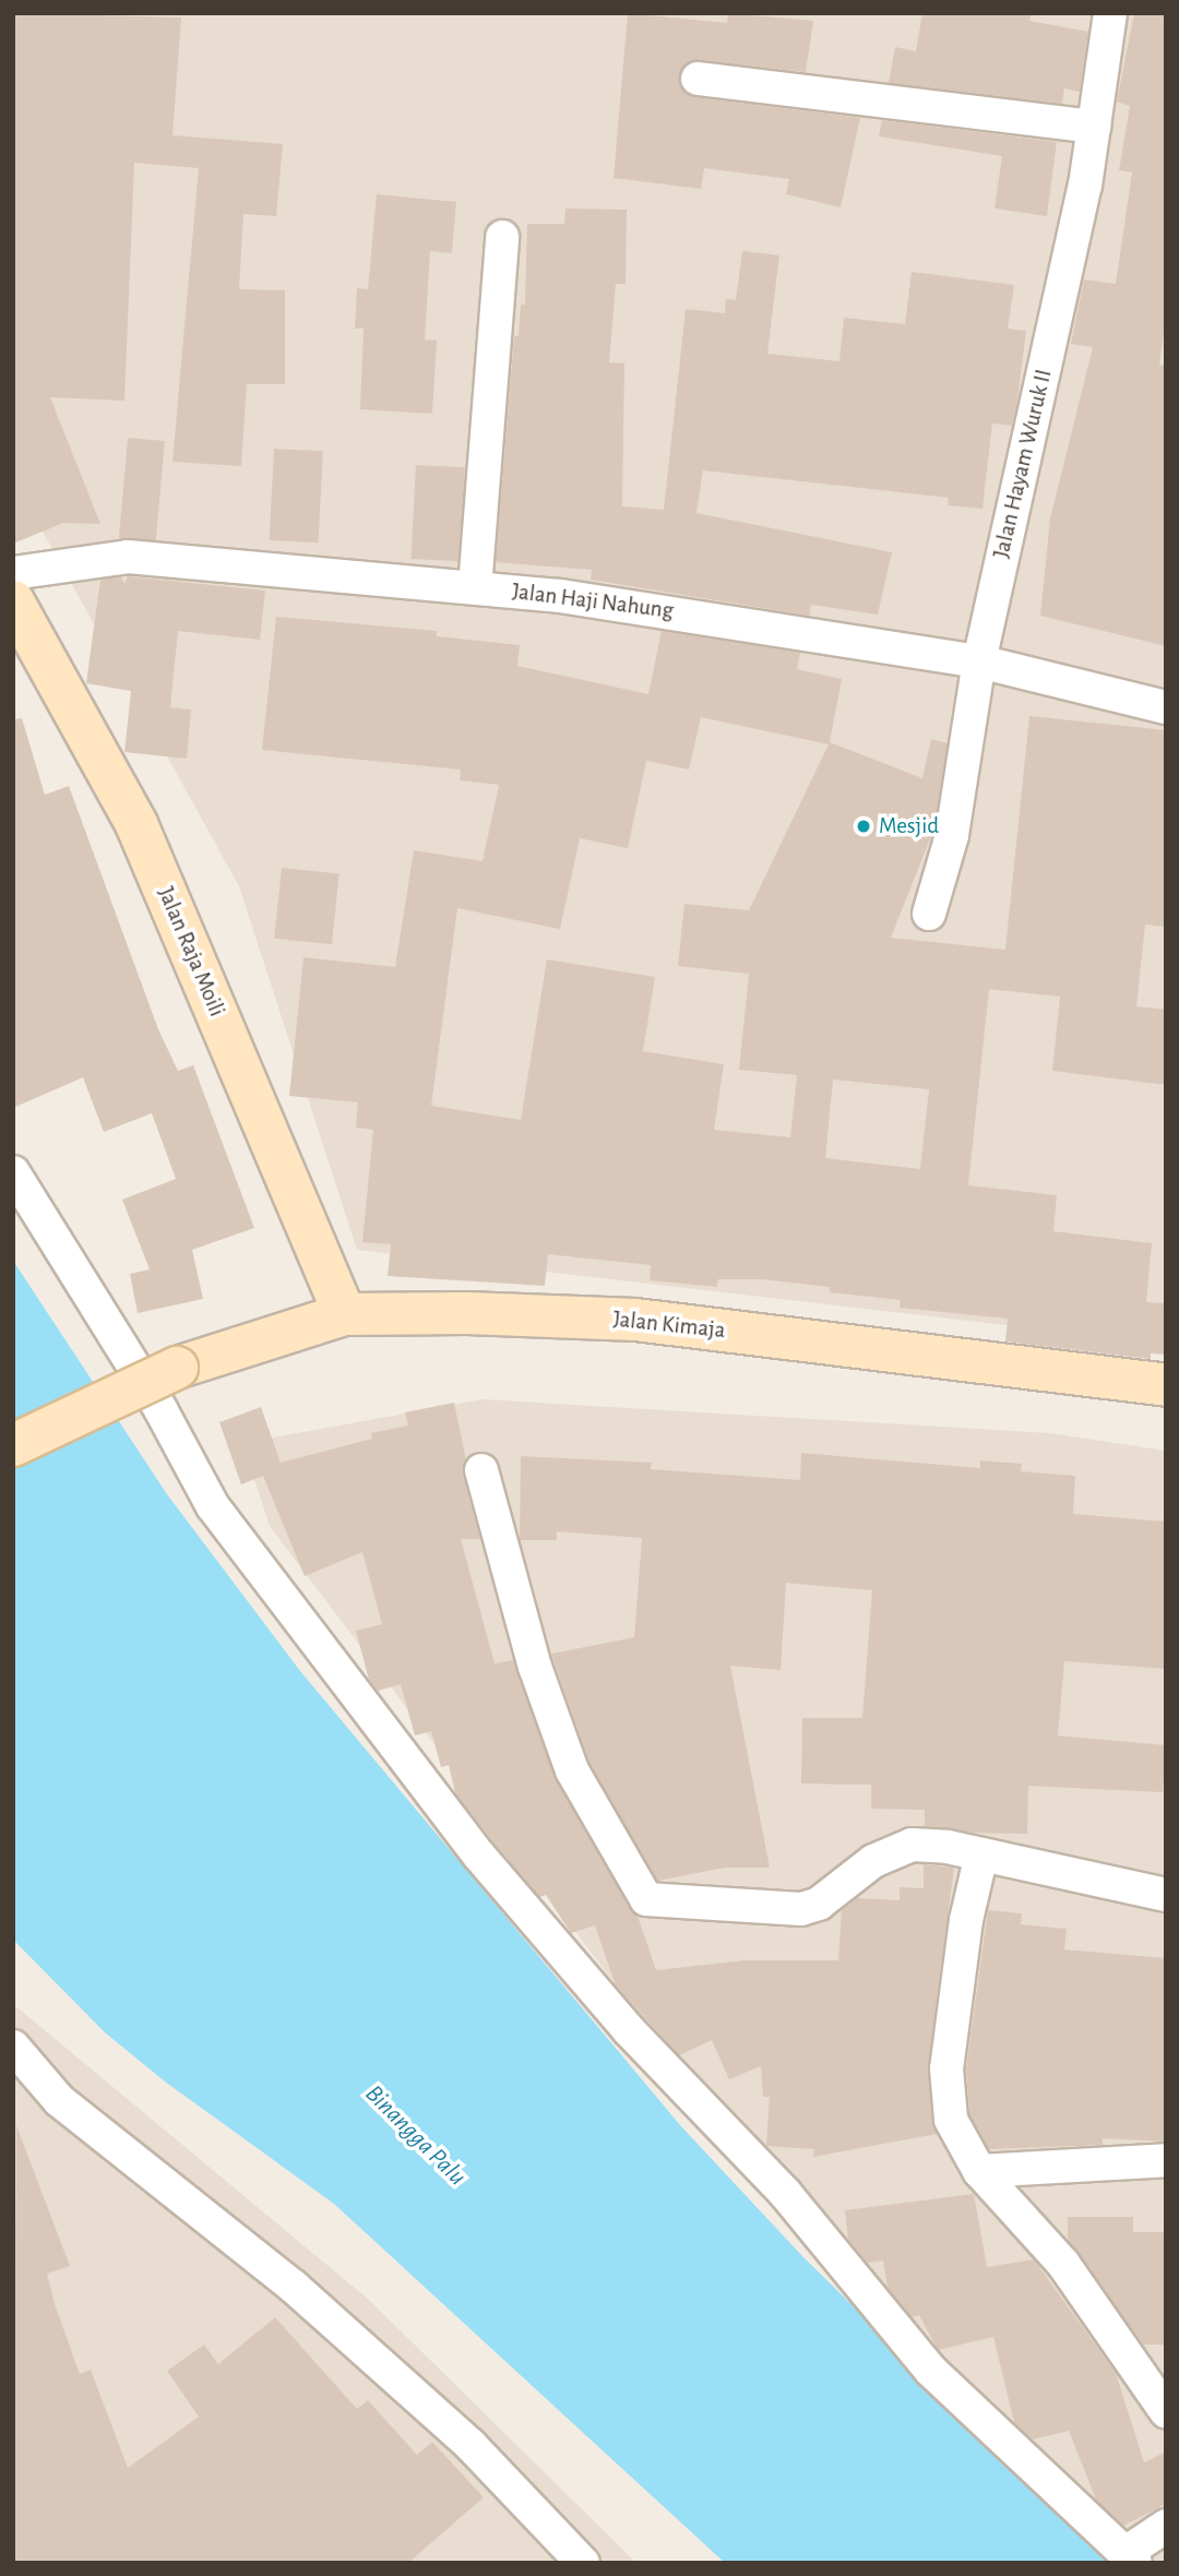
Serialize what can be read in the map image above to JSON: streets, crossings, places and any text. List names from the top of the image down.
{
  "streets": {
    "street": [
      "Jalan Hayam Wuruk II",
      "Jalan Haji Nahung",
      "Jalan Raja Moili",
      "Jalan Kimaja"
    ]
  },
  "crossings": [
    ["Jalan Hayam Wuruk II", "Jalan Haji Nahung"],
    ["Jalan Raja Moili", "Jalan Kimaja"]
  ],
  "water": ["Binangga Palu"],
  "places": ["Mesjid"]
}
